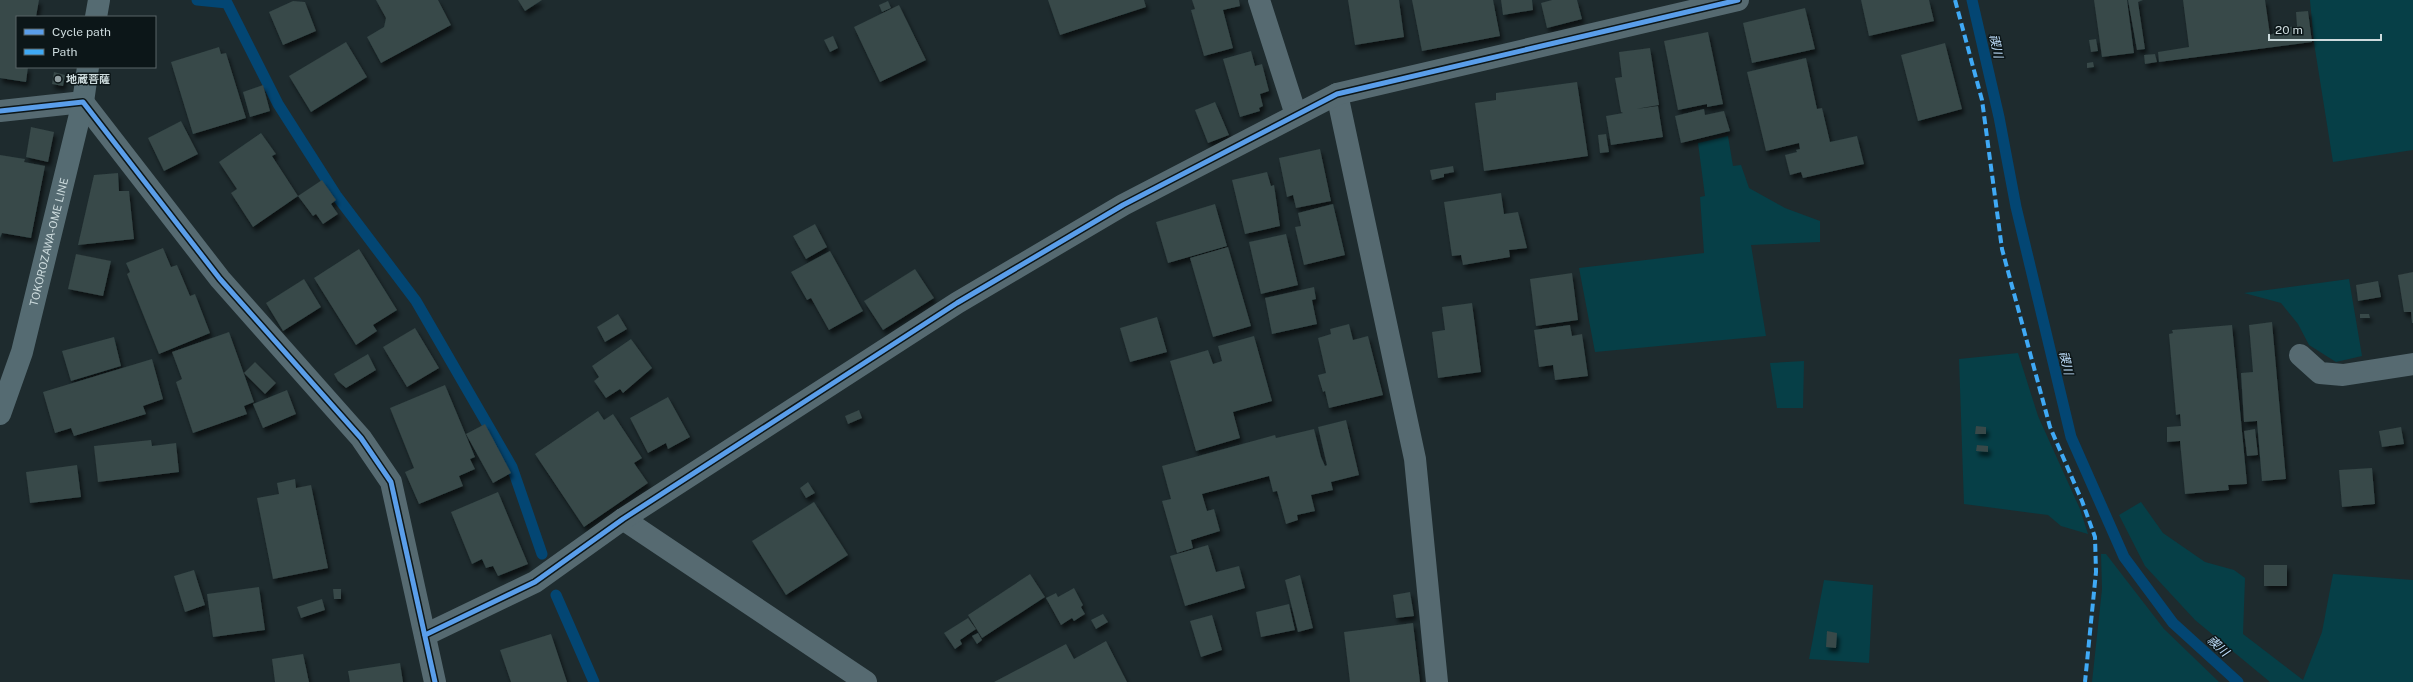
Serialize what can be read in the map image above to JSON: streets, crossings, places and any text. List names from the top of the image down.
{
  "streets": {
    "main road": ["TOKOROZAWA-OME LINE"]
  },
  "water": ["禊川"],
  "places": ["地蔵菩薩"],
  "legend": ["Cycle path", "Path"],
  "scale_bar": "20 m"
}
